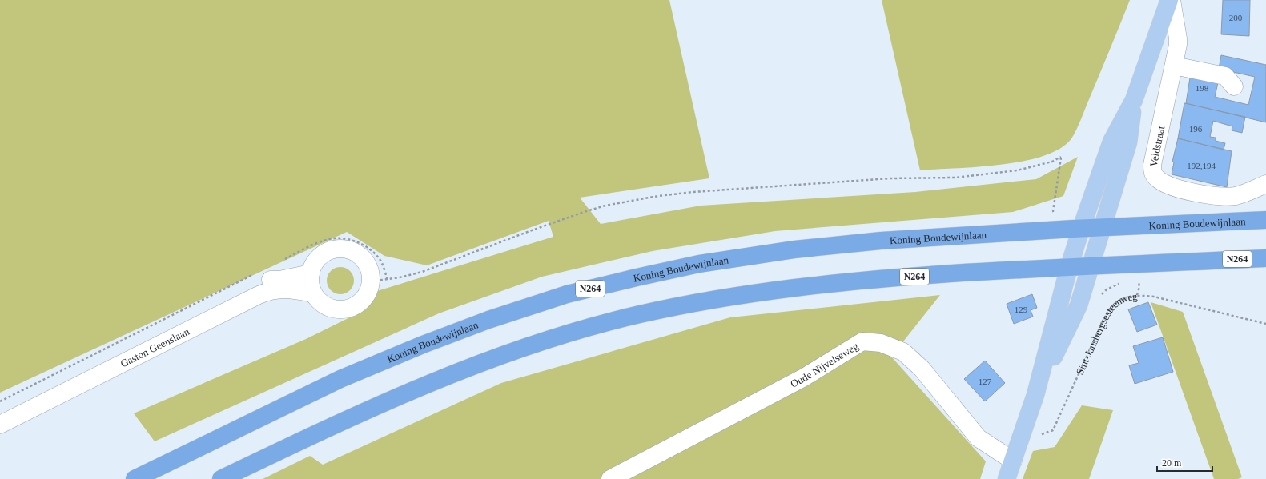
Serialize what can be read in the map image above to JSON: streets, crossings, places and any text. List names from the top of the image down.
{
  "streets": {
    "highway": ["Koning Boudewijnlaan", "N264"],
    "street": ["Veldstraat", "Gaston Geenslaan", "Oude Nijvelseweg"],
    "path": ["Sint-Jansbergsesteenweg"]
  },
  "house_numbers": [
    "200",
    "198",
    "196",
    "192,194",
    "129",
    "127"
  ],
  "scale_bar": "20 m"
}
